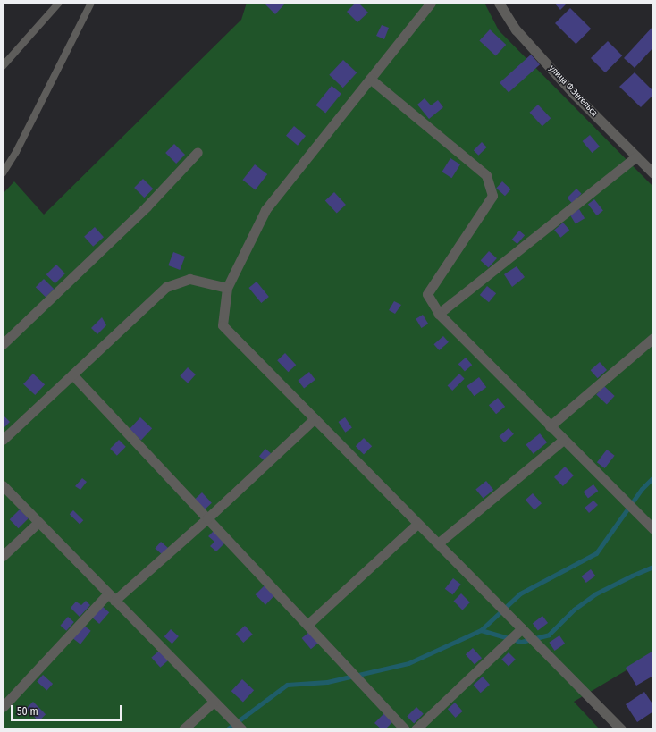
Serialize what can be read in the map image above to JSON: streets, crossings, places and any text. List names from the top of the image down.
{
  "streets": {
    "street": ["улица Ф.Энгельса"]
  },
  "scale_bar": "50 m"
}
